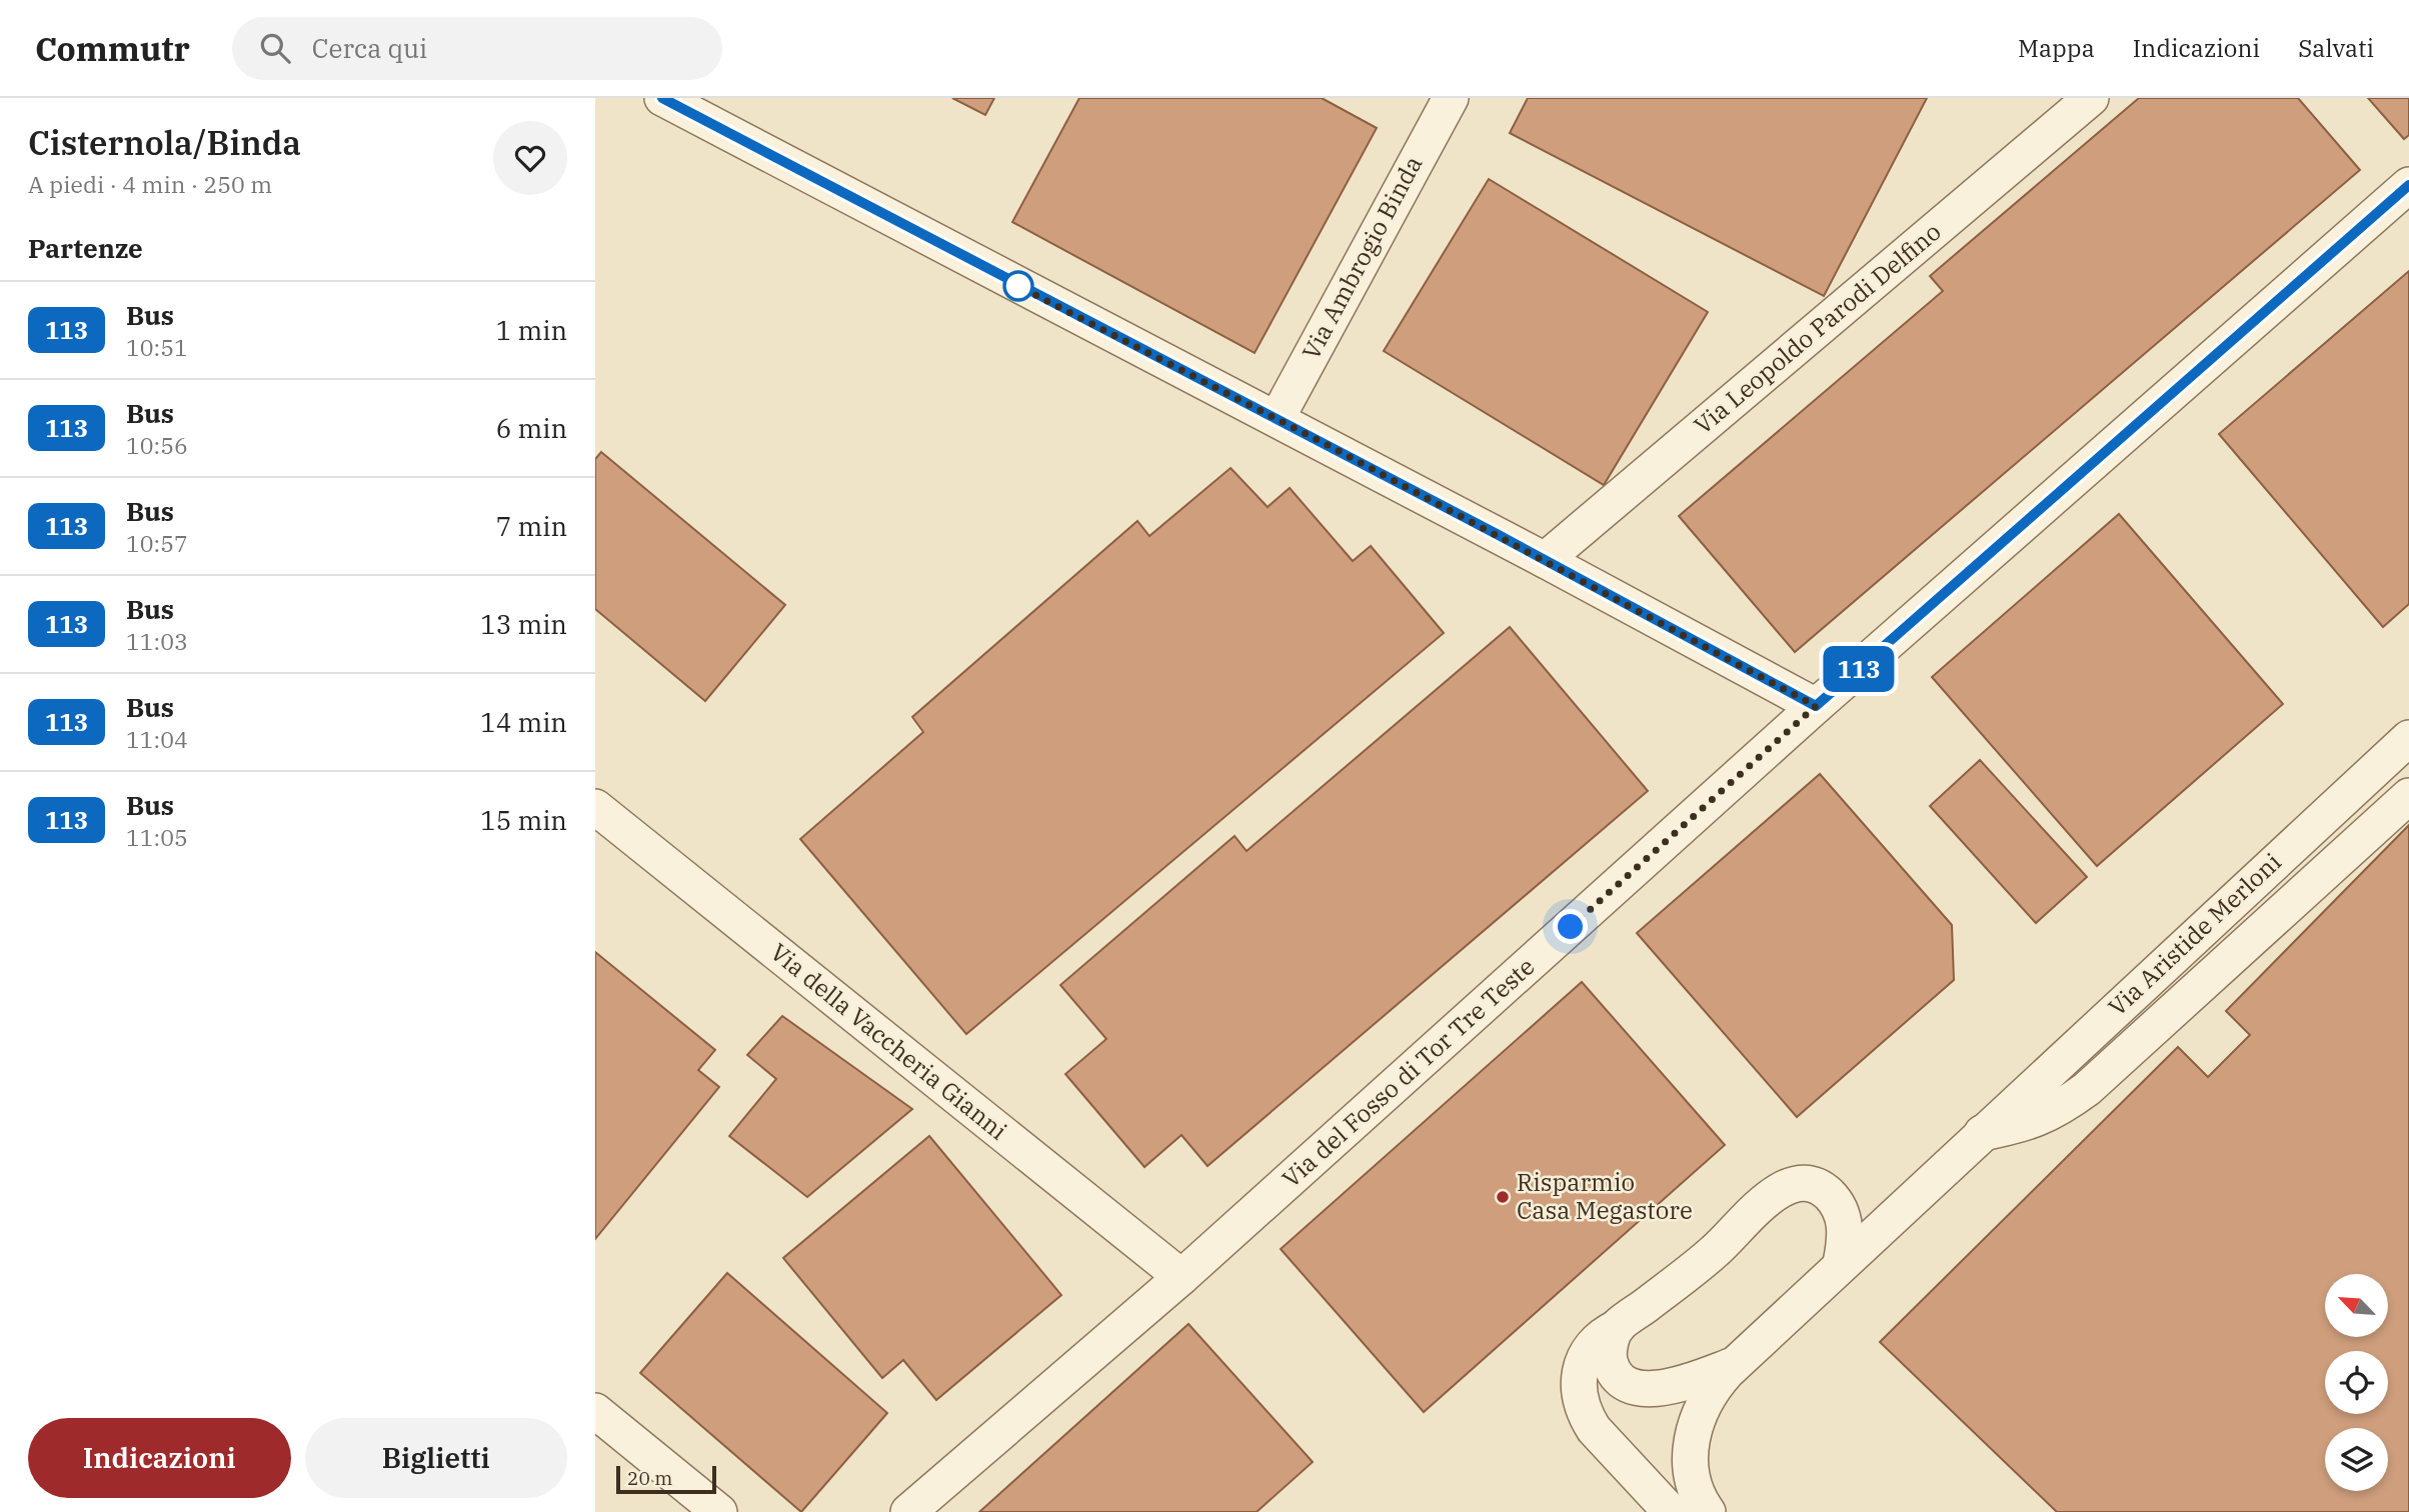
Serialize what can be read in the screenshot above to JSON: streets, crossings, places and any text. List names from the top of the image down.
{
  "streets": {
    "street": [
      "Via Ambrogio Binda",
      "Via Leopoldo Parodi Delfino",
      "Via Aristide Merloni",
      "Via della Vaccheria Gianni",
      "Via del Fosso di Tor Tre Teste"
    ]
  },
  "crossings": [
    ["Via della Vaccheria Gianni", "Via del Fosso di Tor Tre Teste"]
  ],
  "places": ["Risparmio Casa Megastore"],
  "lines": ["bus line 113"],
  "scale_bar": "20 m",
  "north": "top left",
  "page": {
    "header": "Commutr",
    "search": "Cerca qui",
    "nav": ["Mappa", "Indicazioni", "Salvati"],
    "heading": [
      ["Cisternola/Binda", "A piedi · 4 min · 250 m"],
      "Partenze"
    ],
    "on_map": "113",
    "list": [
      {
        "mark": "113",
        "name": "Bus",
        "note": "10:51",
        "value": "1 min"
      },
      {
        "mark": "113",
        "name": "Bus",
        "note": "10:56",
        "value": "6 min"
      },
      {
        "mark": "113",
        "name": "Bus",
        "note": "10:57",
        "value": "7 min"
      },
      {
        "mark": "113",
        "name": "Bus",
        "note": "11:03",
        "value": "13 min"
      },
      {
        "mark": "113",
        "name": "Bus",
        "note": "11:04",
        "value": "14 min"
      },
      {
        "mark": "113",
        "name": "Bus",
        "note": "11:05",
        "value": "15 min"
      }
    ],
    "buttons": ["Indicazioni", "Biglietti"],
    "scale": "20 m"
  }
}
